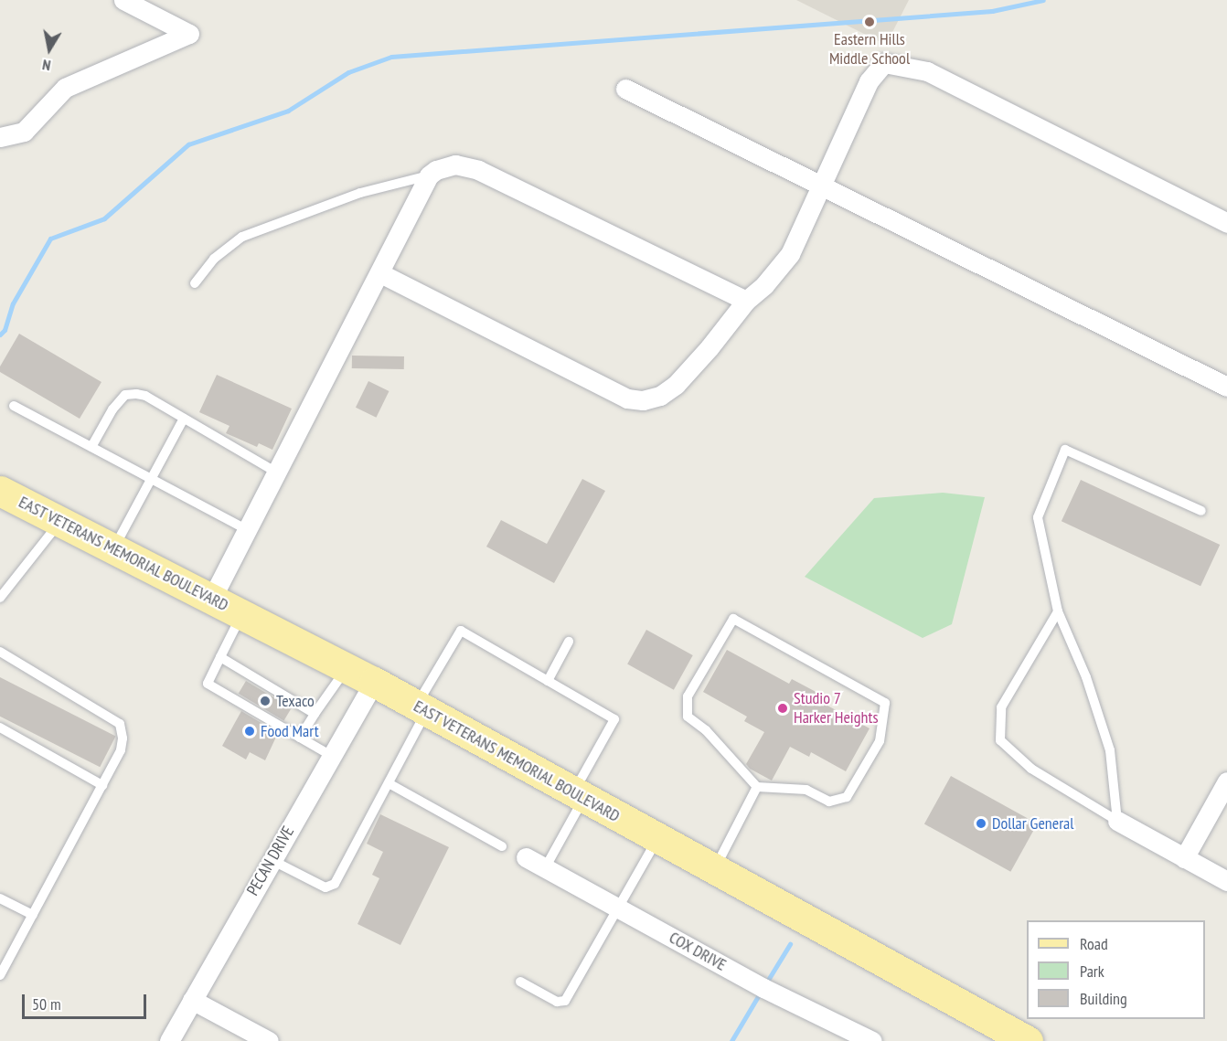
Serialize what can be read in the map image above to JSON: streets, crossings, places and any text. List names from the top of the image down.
{
  "streets": {
    "main road": ["EAST VETERANS MEMORIAL BOULEVARD"],
    "street": ["PECAN DRIVE", "COX DRIVE"]
  },
  "crossings": [
    ["EAST VETERANS MEMORIAL BOULEVARD", "PECAN DRIVE"]
  ],
  "places": [
    "Eastern Hills Middle School",
    "Texaco",
    "Studio 7 Harker Heights",
    "Food Mart",
    "Dollar General"
  ],
  "legend": ["Road", "Park", "Building"],
  "scale_bar": "50 m",
  "north": "bottom"
}
